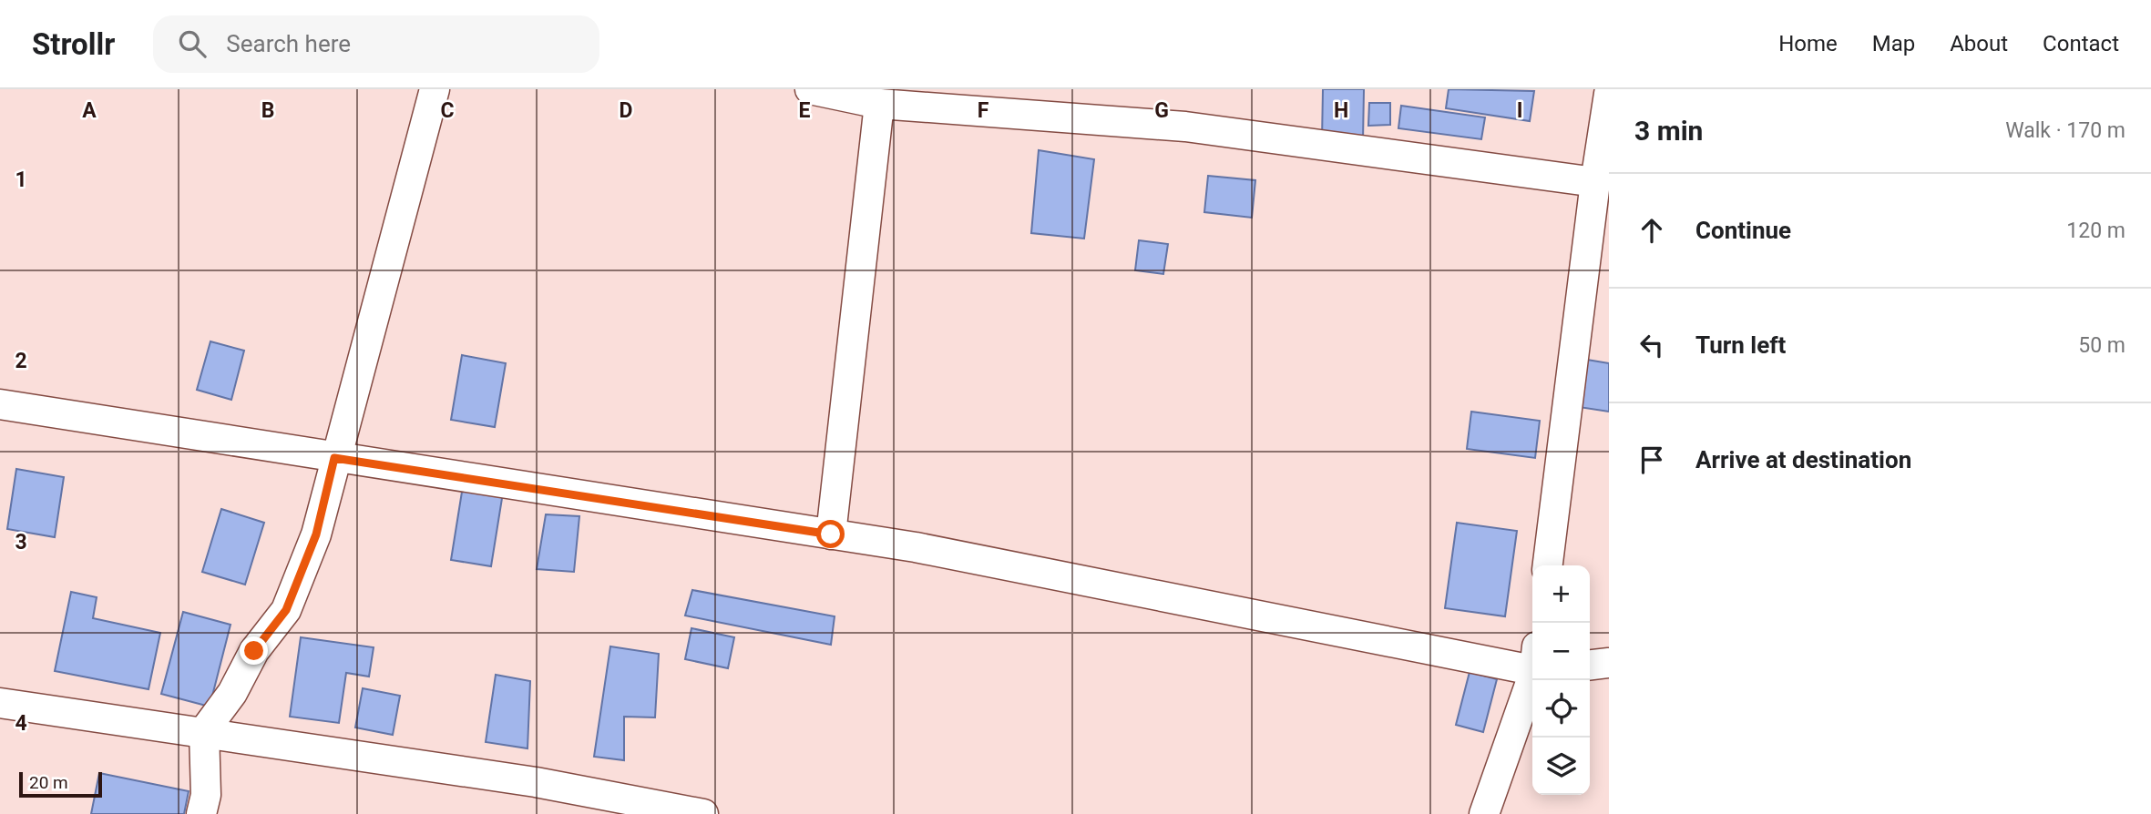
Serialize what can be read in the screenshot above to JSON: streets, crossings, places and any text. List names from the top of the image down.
{
  "scale_bar": "20 m",
  "page": {
    "header": "Strollr",
    "search": "Search here",
    "nav": [
      "Home",
      "Map",
      "About",
      "Contact"
    ],
    "heading": ["3 min", "Walk · 170 m"],
    "list": [
      ["Continue", "120 m"],
      ["Turn left", "50 m"],
      "Arrive at destination"
    ],
    "map_buttons": ["+", "−"],
    "scale": "20 m"
  },
  "grid": {
    "columns": [
      "A",
      "B",
      "C",
      "D",
      "E",
      "F",
      "G",
      "H",
      "I"
    ],
    "rows": [
      "1",
      "2",
      "3",
      "4"
    ]
  }
}
